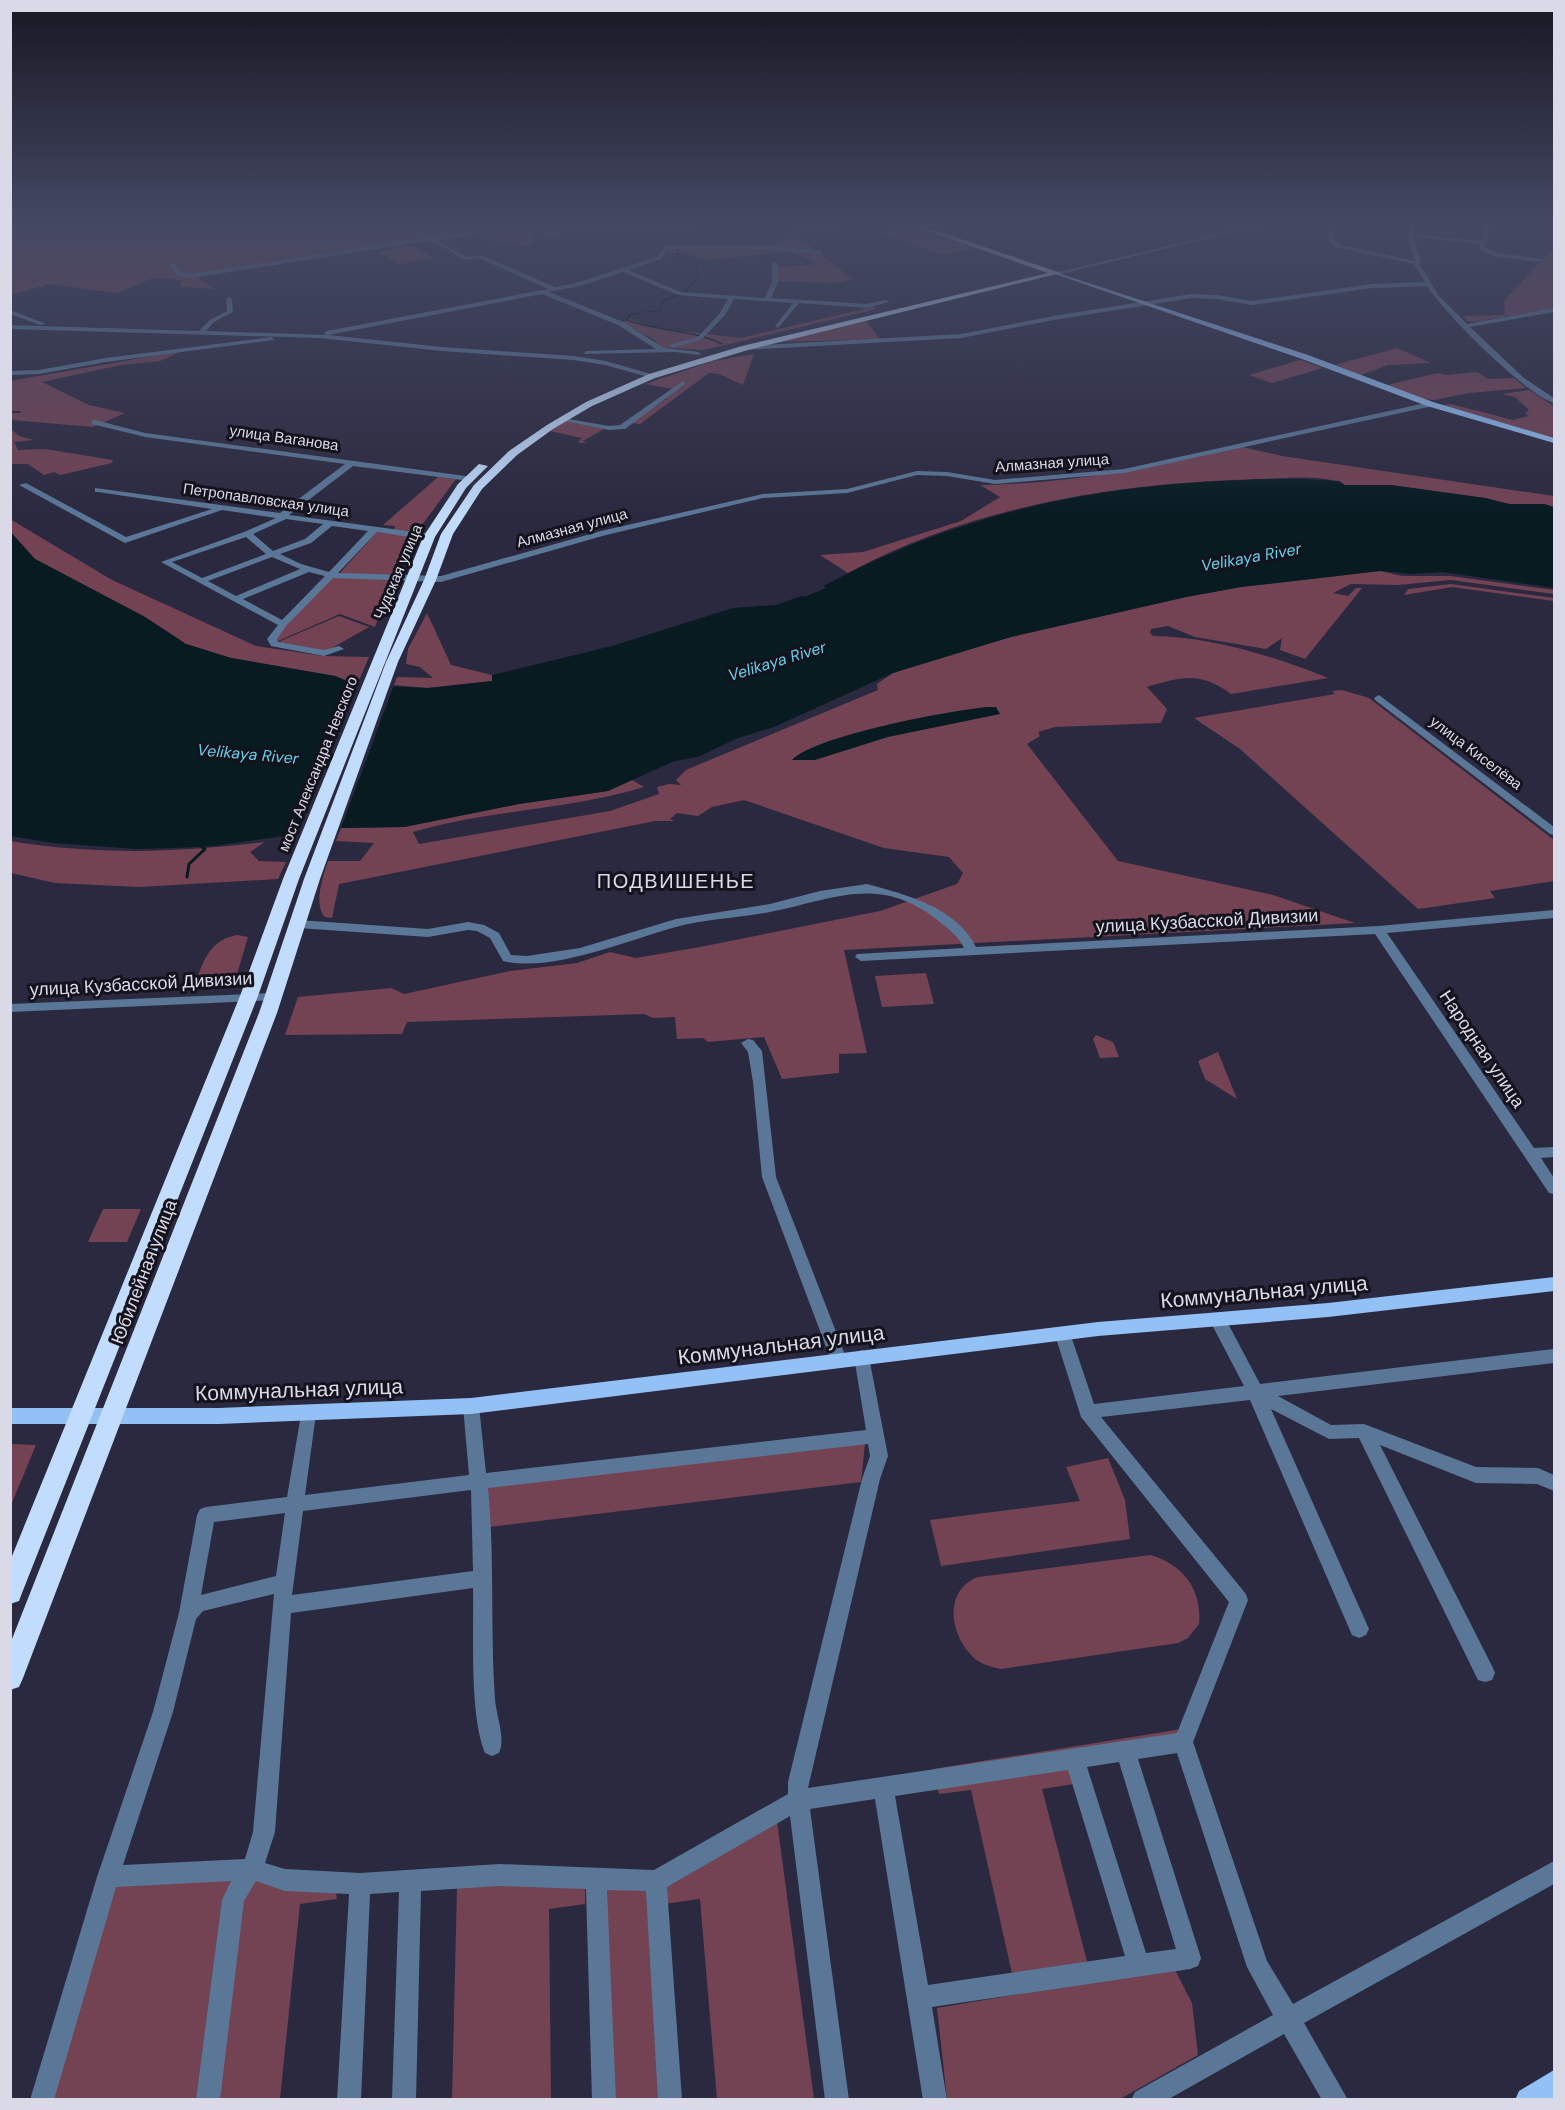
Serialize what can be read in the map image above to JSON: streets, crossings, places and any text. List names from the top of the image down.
{
  "streets": {
    "highway": ["Чудская улица", "мост Александра Невского", "Юбилейная улица"],
    "main road": ["Коммунальная улица"],
    "street": [
      "улица Ваганова",
      "Алмазная улица",
      "Петропавловская улица",
      "улица Киселёва",
      "улица Кузбасской Дивизии",
      "Народная улица"
    ]
  },
  "crossings": [
    ["улица Ваганова", "Чудская улица"],
    ["Алмазная улица", "Чудская улица"],
    ["Петропавловская улица", "Чудская улица"],
    ["Чудская улица", "мост Александра Невского"],
    ["мост Александра Невского", "Юбилейная улица"],
    ["улица Кузбасской Дивизии", "Народная улица"],
    ["улица Кузбасской Дивизии", "Юбилейная улица"],
    ["Юбилейная улица", "Коммунальная улица"]
  ],
  "districts": ["ПОДВИШЕНЬЕ"],
  "water": ["Velikaya River"]
}
